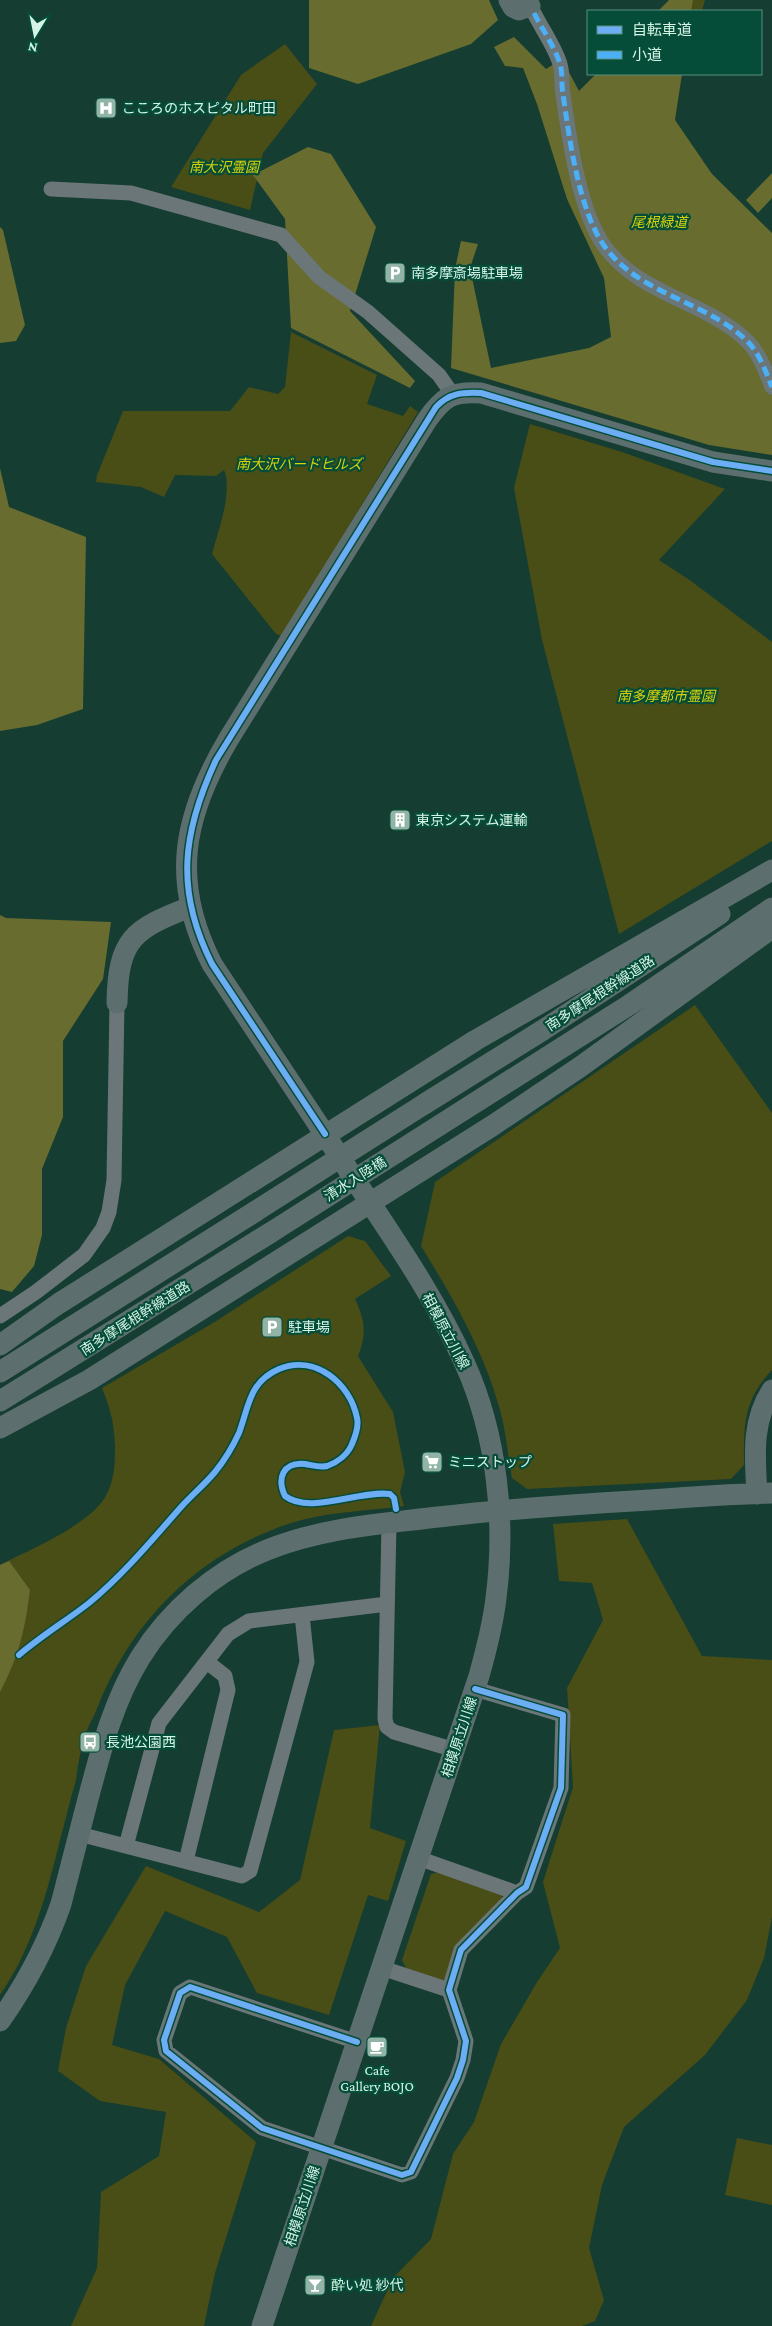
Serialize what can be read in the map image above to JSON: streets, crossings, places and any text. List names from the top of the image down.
{
  "streets": {
    "main road": ["南多摩尾根幹線道路", "清水入陸橋", "相模原立川線"]
  },
  "crossings": [
    ["南多摩尾根幹線道路", "清水入陸橋"]
  ],
  "parks": [
    "南大沢霊園",
    "尾根緑道",
    "南大沢バードヒルズ",
    "南多摩都市霊園"
  ],
  "places": {
    "hospital": ["こころのホスピタル町田"],
    "parking": ["南多摩斎場駐車場", "駐車場"],
    "building": ["東京システム運輸"],
    "supermarket": ["ミニストップ"],
    "bus stop": ["長池公園西"],
    "cafe": ["Cafe Gallery BOJO"],
    "bar": ["酔い処 紗代"]
  },
  "legend": ["自転車道", "小道"],
  "north": "bottom"
}
